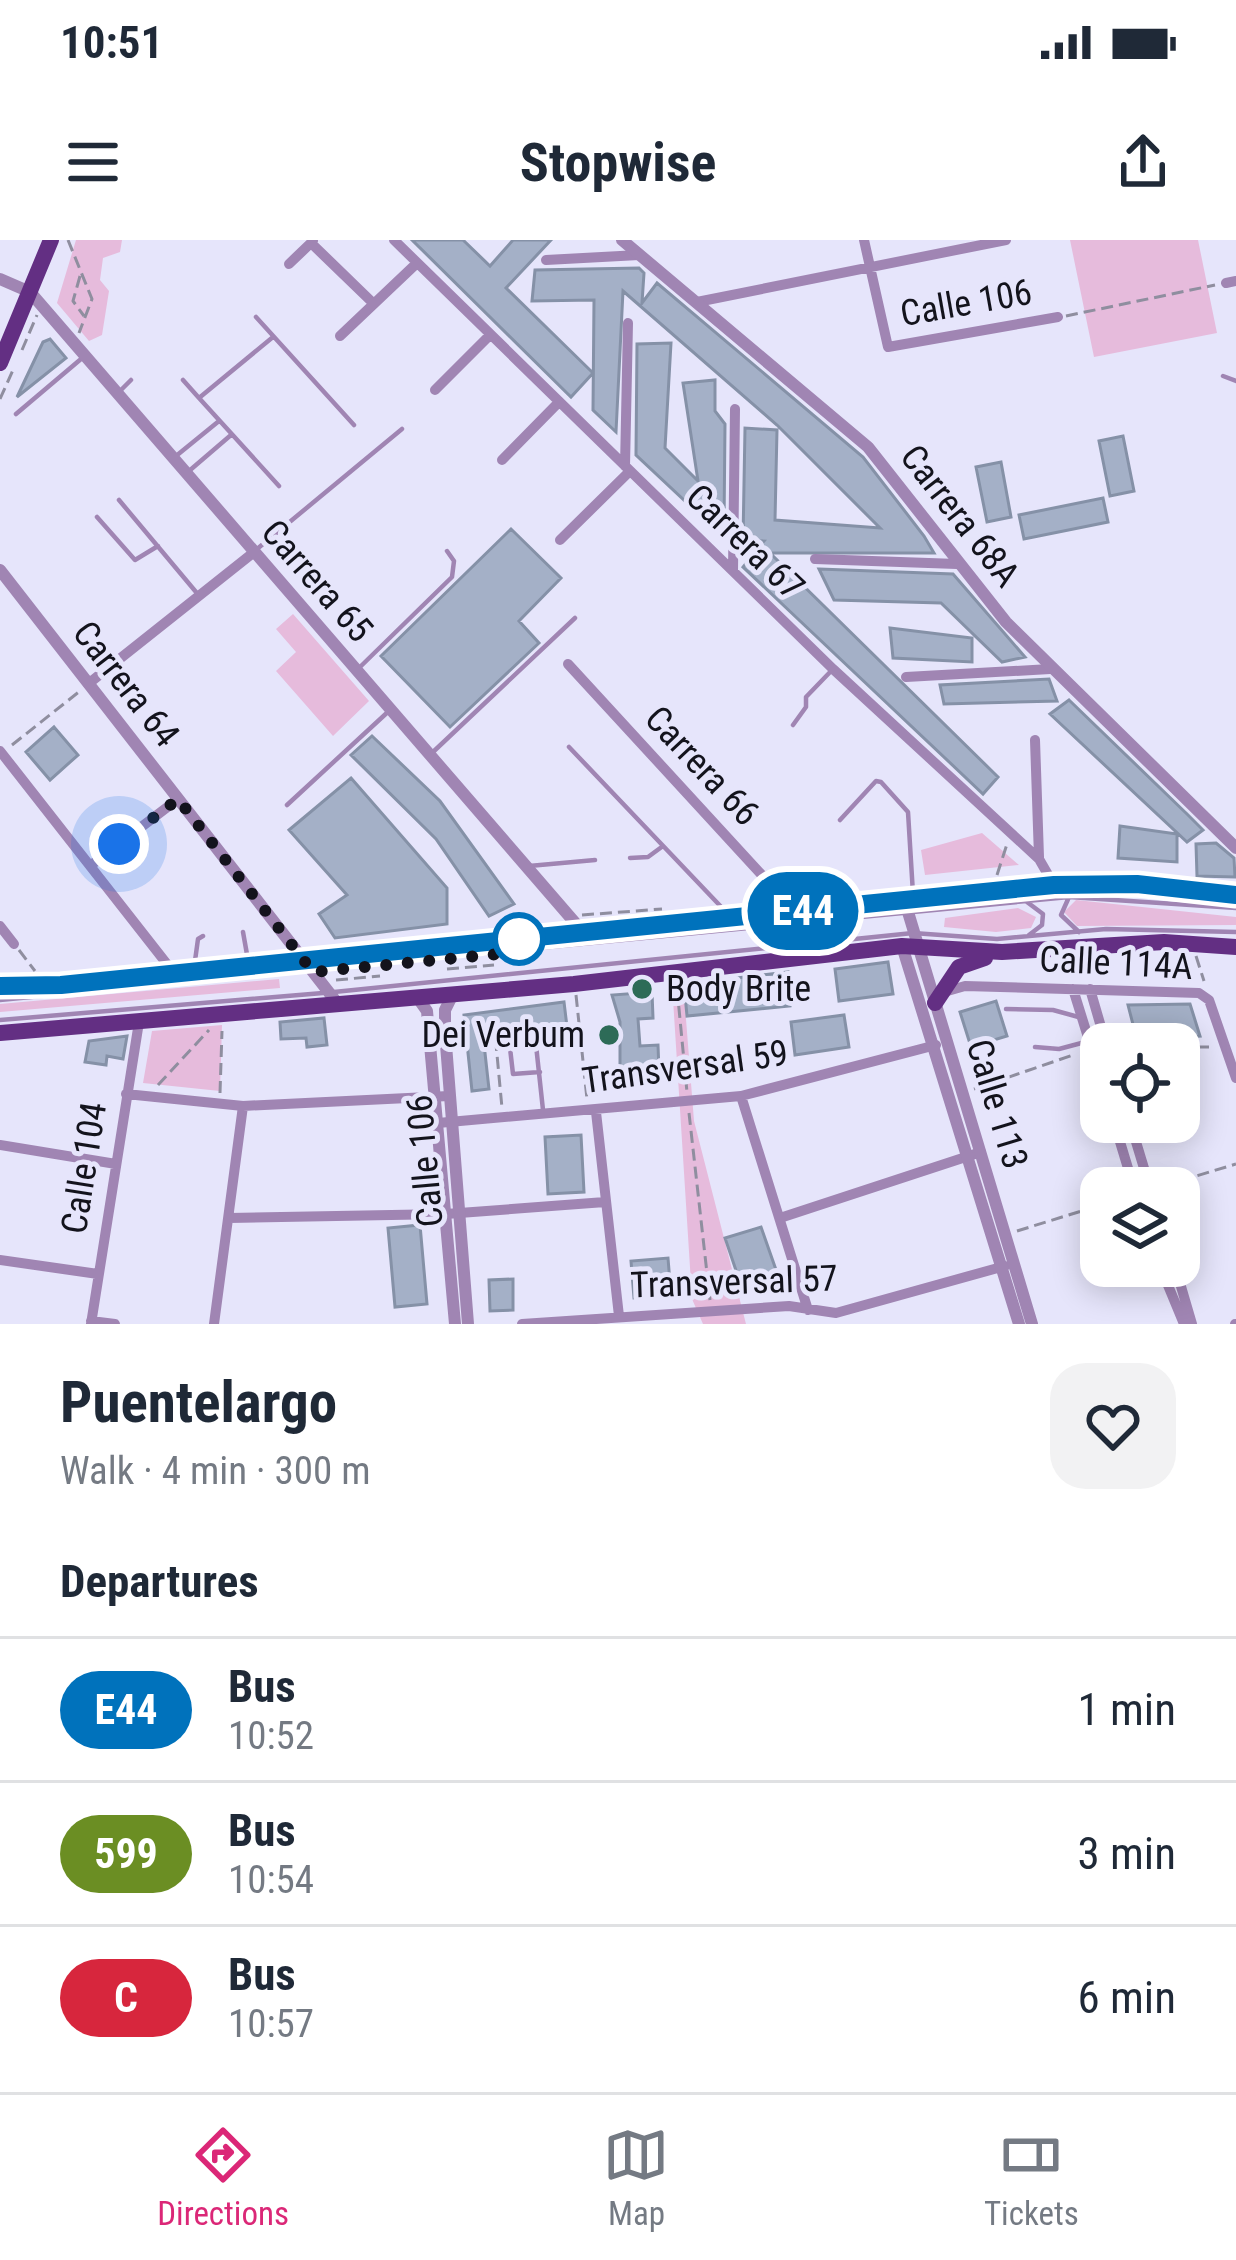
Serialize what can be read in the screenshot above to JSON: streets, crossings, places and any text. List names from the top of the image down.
{
  "streets": {
    "street": [
      "Calle 106",
      "Carrera 68A",
      "Carrera 67",
      "Carrera 65",
      "Carrera 64",
      "Carrera 66",
      "Calle 114A",
      "Transversal 59",
      "Calle 113",
      "Calle 104",
      "Transversal 57"
    ]
  },
  "crossings": [
    ["Calle 106", "Transversal 59"],
    ["Calle 114A", "Calle 113"],
    ["Transversal 59", "Calle 113"],
    ["Calle 113", "Transversal 57"]
  ],
  "places": ["Body Brite", "Dei Verbum"],
  "lines": ["bus line E44"],
  "page": {
    "status": "10:51",
    "header": "Stopwise",
    "on_map": "E44",
    "heading": [
      ["Puentelargo", "Walk · 4 min · 300 m"],
      "Departures"
    ],
    "list": [
      {
        "mark": "E44",
        "name": "Bus",
        "note": "10:52",
        "value": "1 min"
      },
      {
        "mark": "599",
        "name": "Bus",
        "note": "10:54",
        "value": "3 min"
      },
      {
        "mark": "C",
        "name": "Bus",
        "note": "10:57",
        "value": "6 min"
      }
    ],
    "tabs": ["Directions", "Map", "Tickets"]
  }
}
